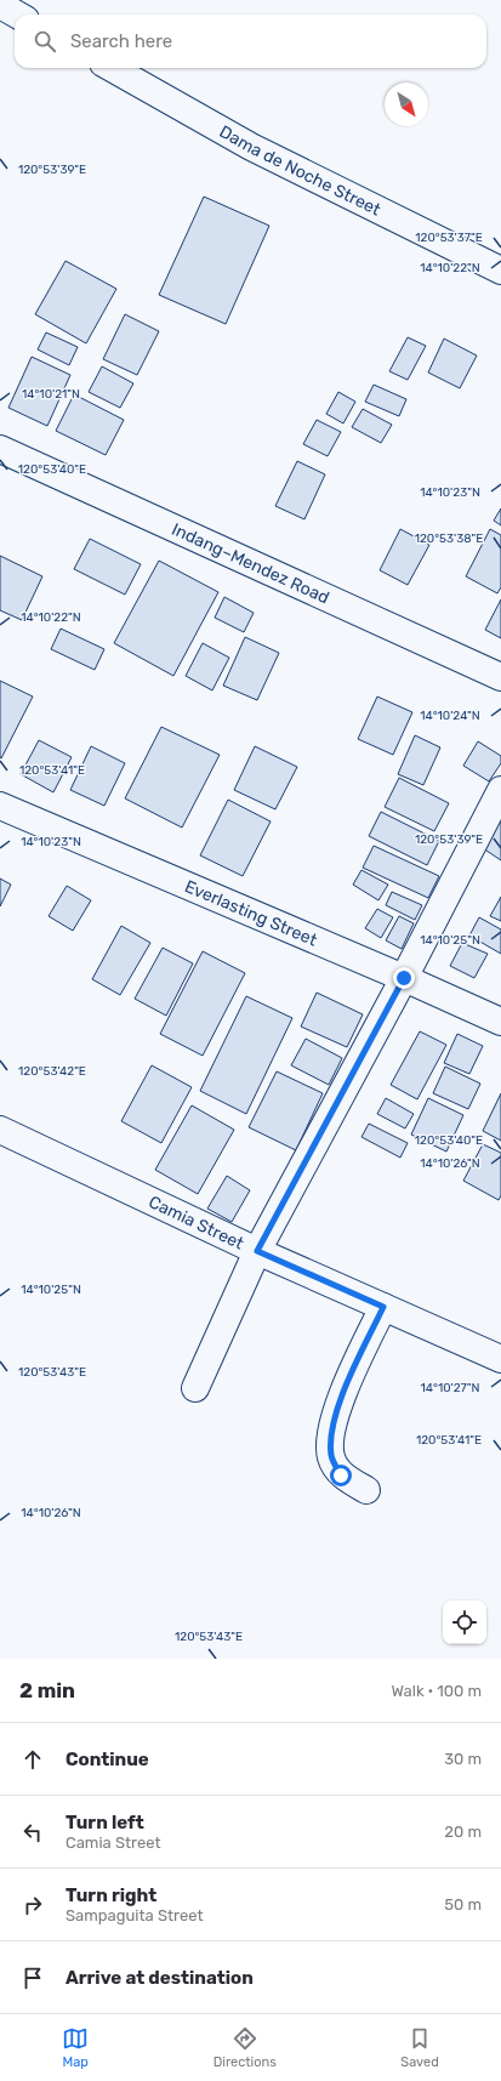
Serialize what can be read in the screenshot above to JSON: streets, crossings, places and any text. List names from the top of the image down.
{
  "streets": {
    "street": [
      "Dama de Noche Street",
      "Indang–Mendez Road",
      "Everlasting Street",
      "Camia Street"
    ]
  },
  "north": "bottom right",
  "page": {
    "search": "Search here",
    "heading": ["2 min", "Walk · 100 m"],
    "list": [
      ["Continue", "30 m"],
      ["Turn left", "Camia Street", "20 m"],
      ["Turn right", "Sampaguita Street", "50 m"],
      "Arrive at destination"
    ],
    "nav": ["Map", "Directions", "Saved"]
  },
  "coordinates": [
    "120°53'39\"E",
    "120°53'37\"E",
    "14°10'22\"N",
    "14°10'21\"N",
    "120°53'40\"E",
    "14°10'23\"N",
    "120°53'38\"E",
    "14°10'24\"N",
    "120°53'41\"E",
    "14°10'25\"N",
    "120°53'42\"E",
    "14°10'26\"N",
    "120°53'43\"E",
    "14°10'27\"N"
  ]
}
